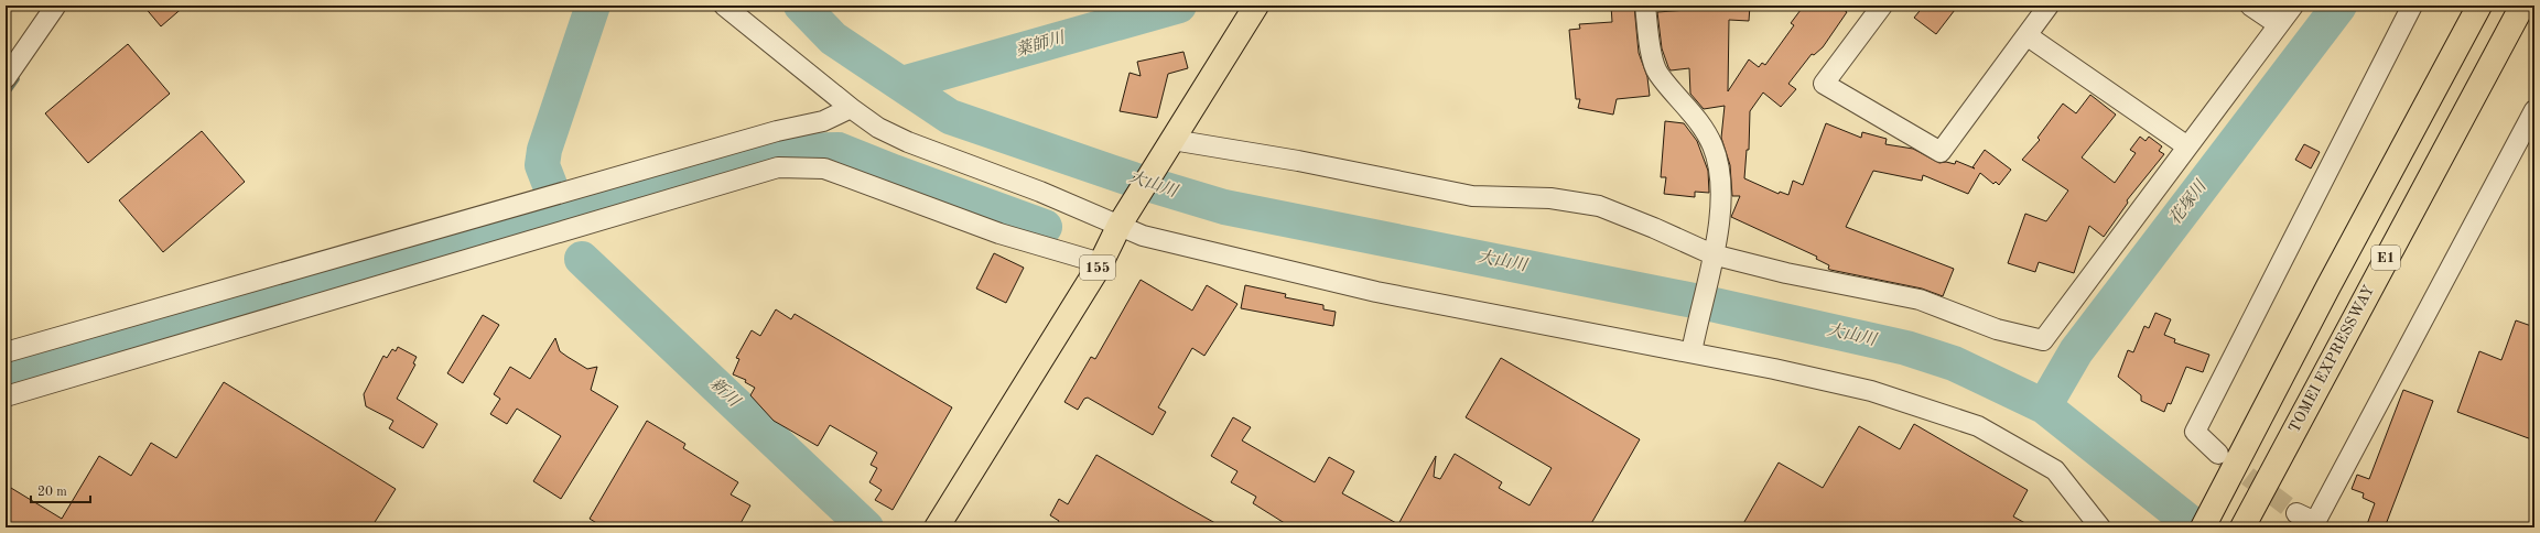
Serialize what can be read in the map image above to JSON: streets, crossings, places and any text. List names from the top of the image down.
{
  "streets": {
    "highway": ["E1", "155", "TOMEI EXPRESSWAY"]
  },
  "water": [
    "薬師川",
    "大山川",
    "花塚川",
    "新川"
  ],
  "scale_bar": "20 m"
}
